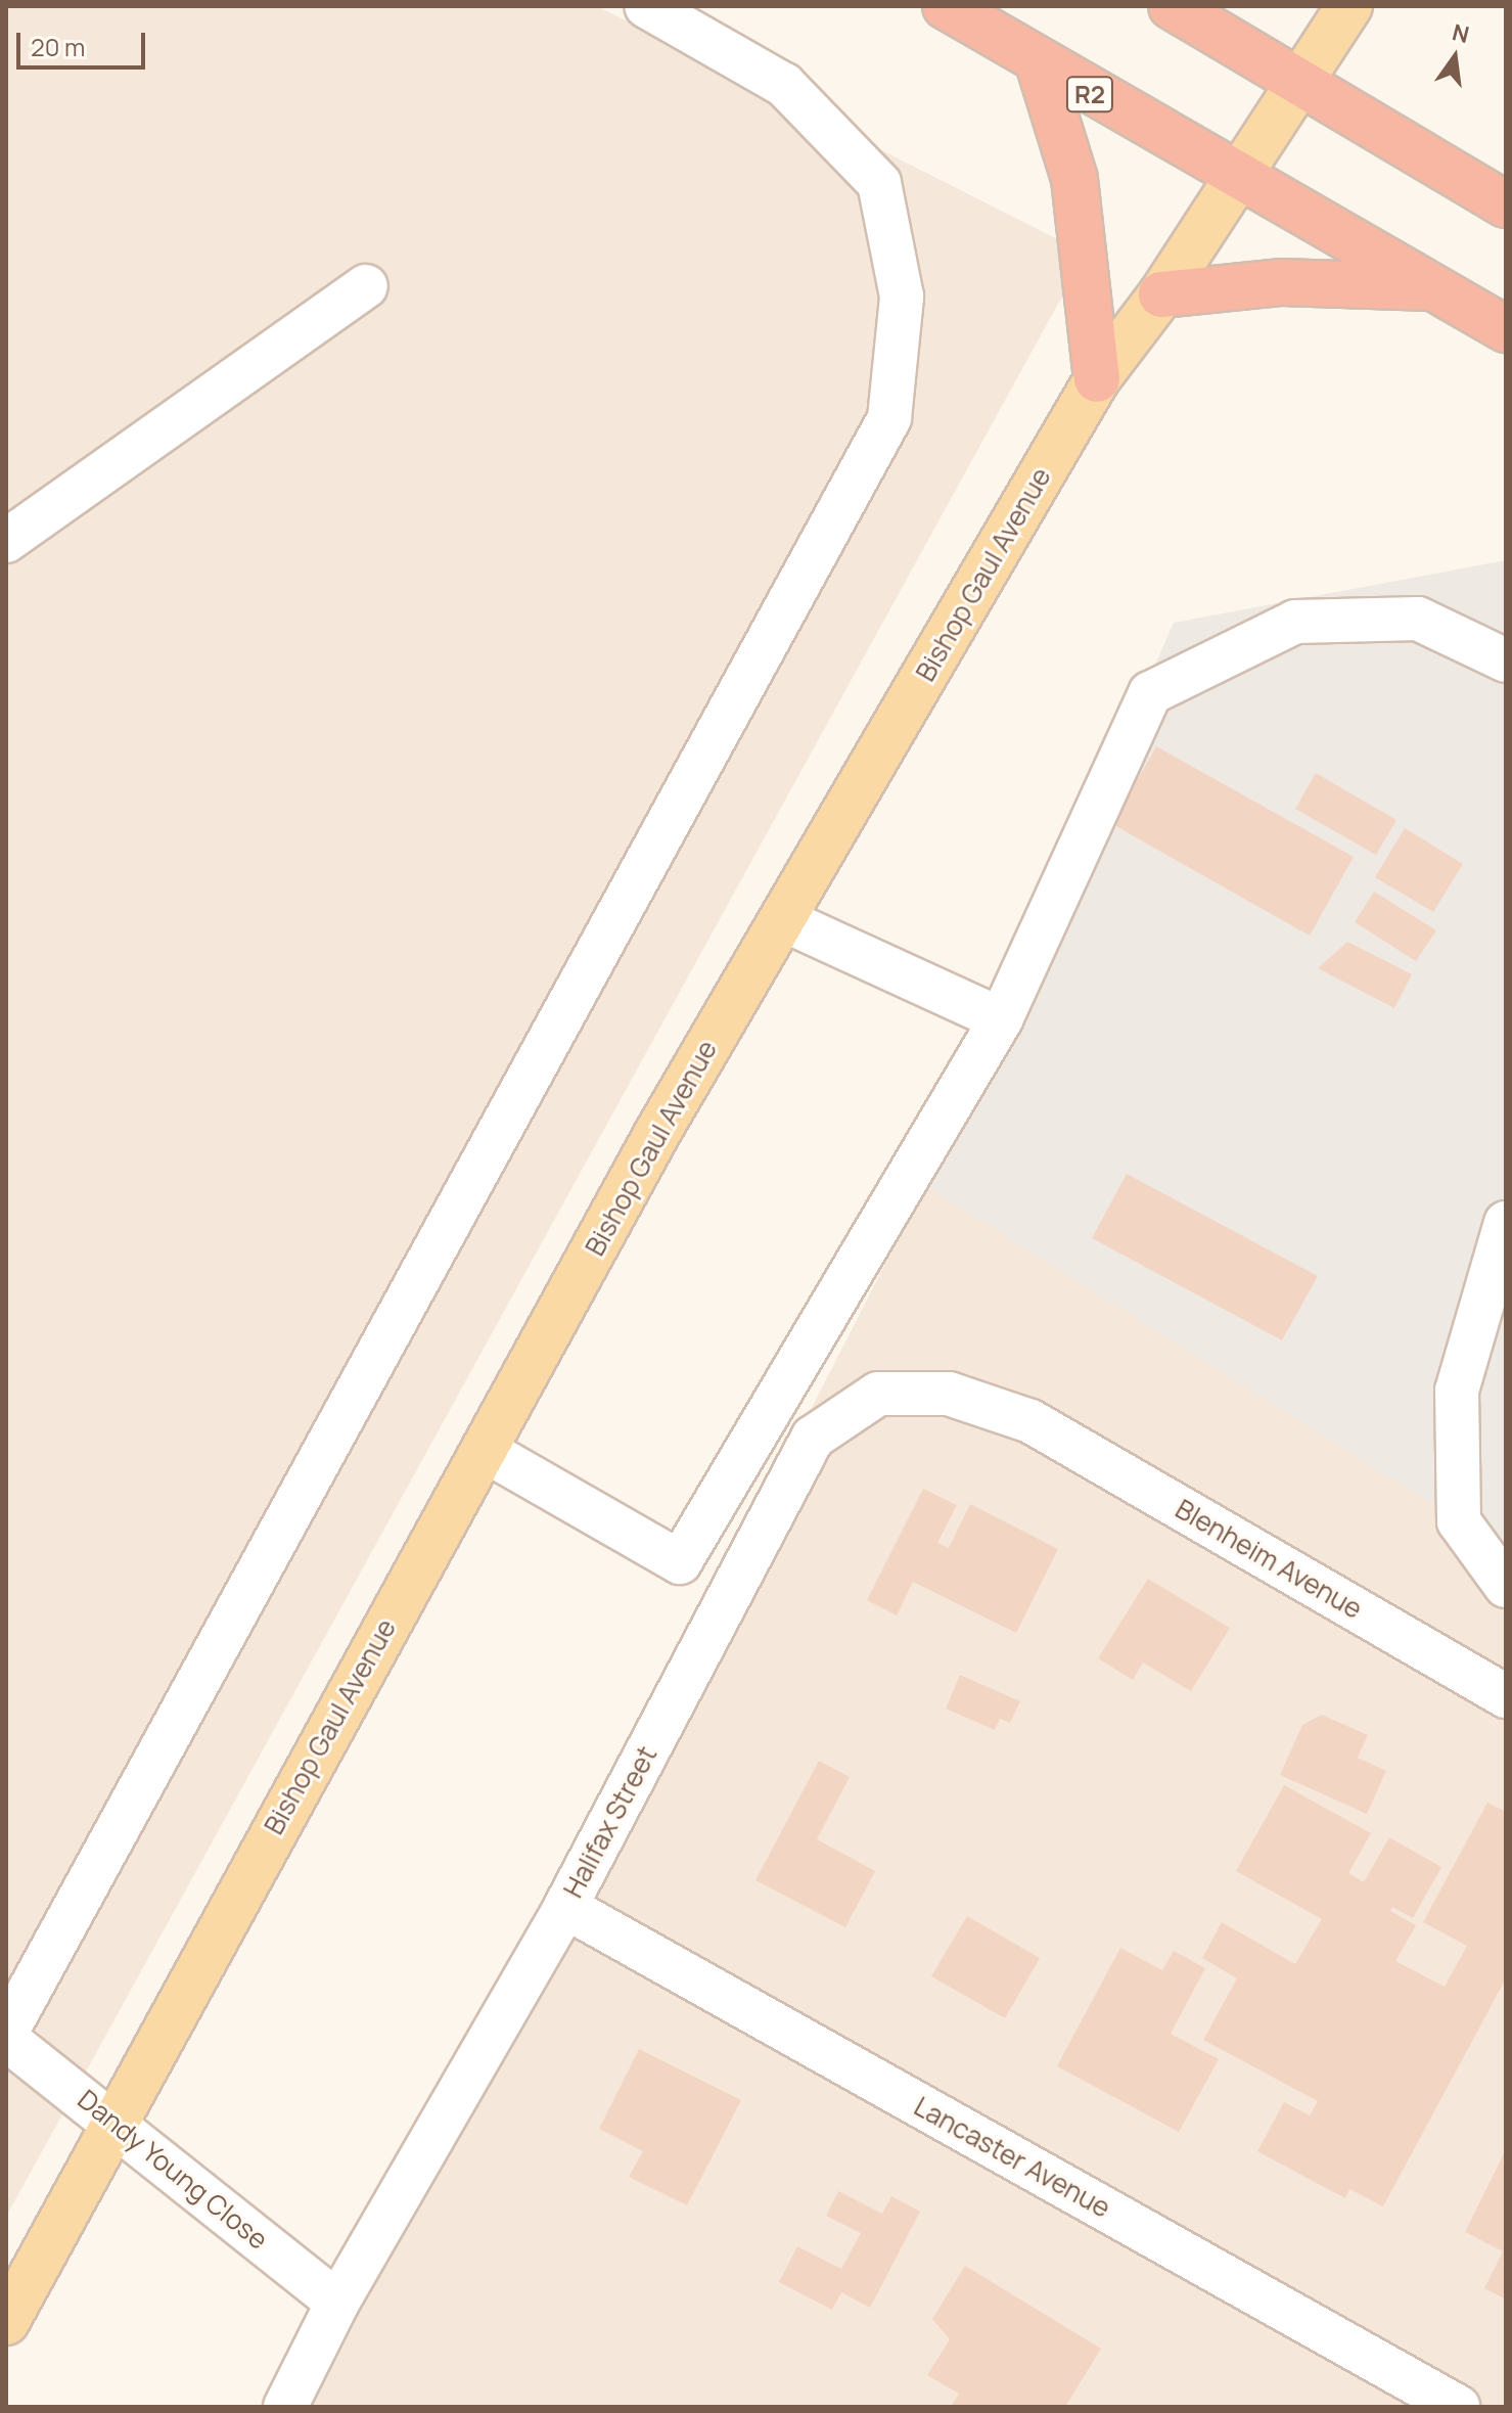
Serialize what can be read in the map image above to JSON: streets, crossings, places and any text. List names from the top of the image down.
{
  "streets": {
    "highway": ["R2"],
    "main road": ["Bishop Gaul Avenue"],
    "street": [
      "Blenheim Avenue",
      "Halifax Street",
      "Lancaster Avenue",
      "Dandy Young Close"
    ]
  },
  "crossings": [
    ["R2", "Bishop Gaul Avenue"],
    ["Bishop Gaul Avenue", "Dandy Young Close"],
    ["Blenheim Avenue", "Halifax Street"],
    ["Halifax Street", "Lancaster Avenue"],
    ["Halifax Street", "Dandy Young Close"]
  ],
  "scale_bar": "20 m",
  "north": "top"
}
